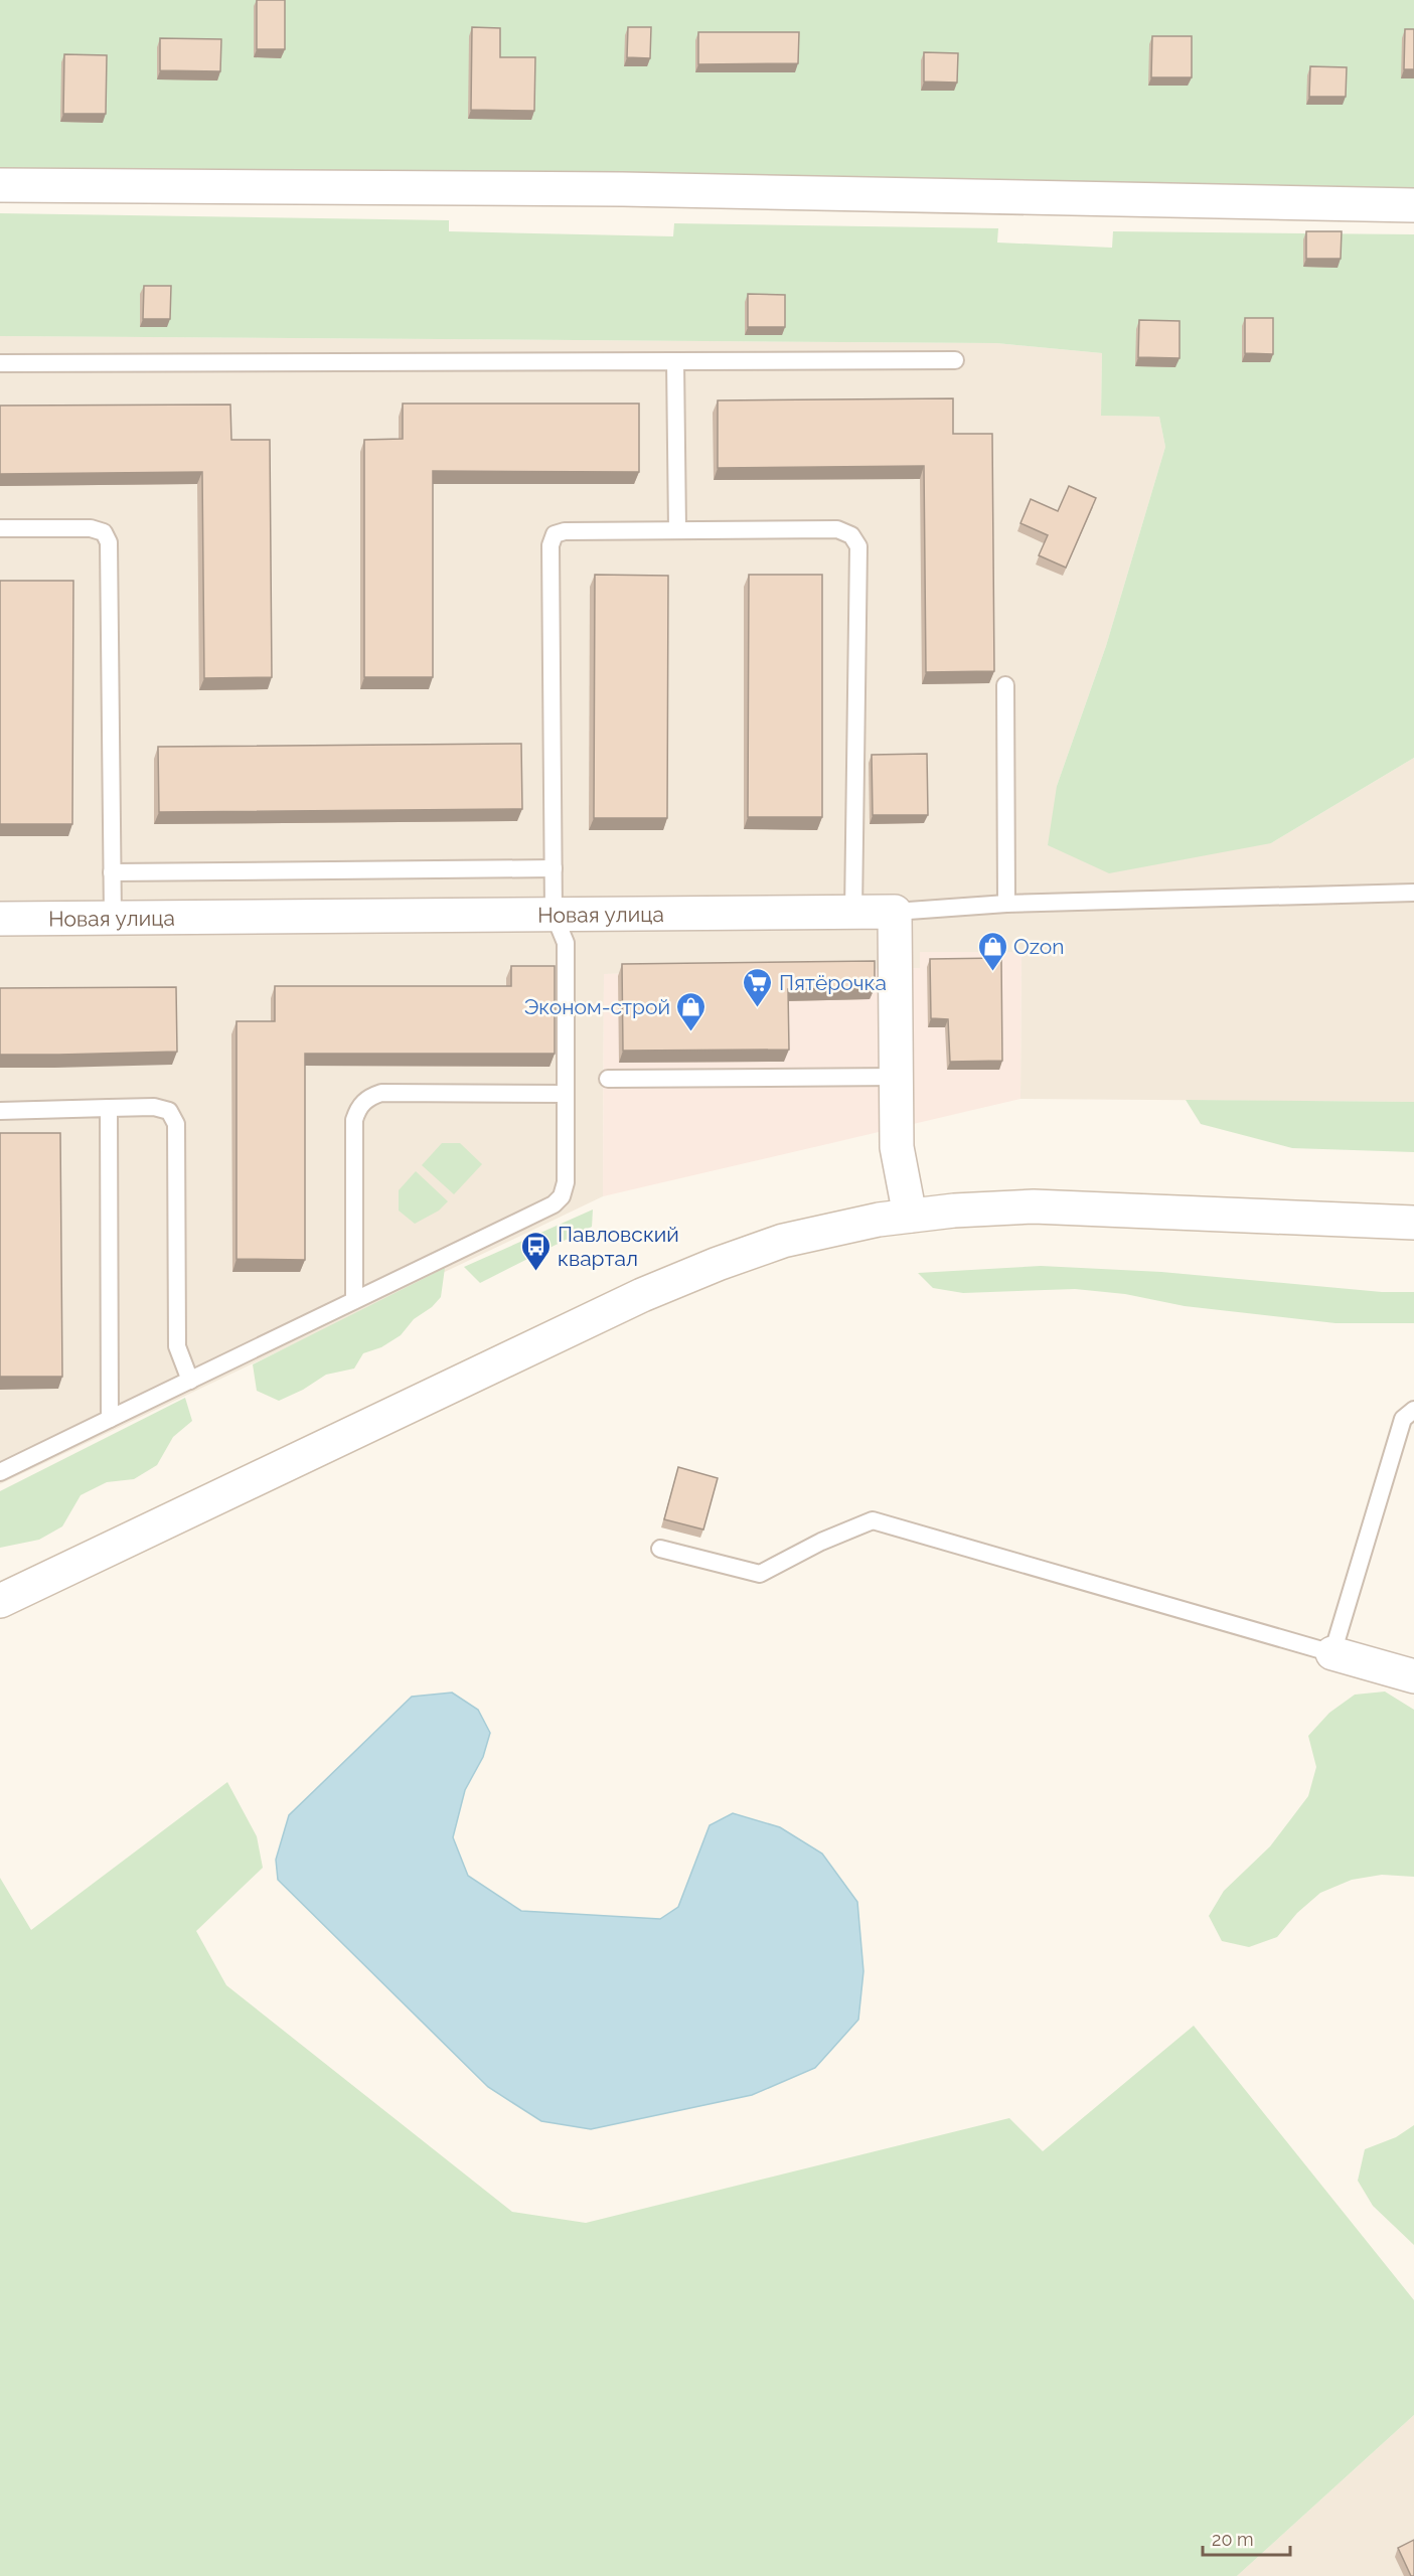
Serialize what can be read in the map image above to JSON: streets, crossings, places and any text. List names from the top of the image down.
{
  "streets": {
    "street": ["Новая улица"]
  },
  "places": {
    "shop": ["Ozon", "Эконом-строй"],
    "supermarket": ["Пятёрочка"],
    "bus stop": ["Павловский квартал"]
  },
  "scale_bar": "20 m"
}
